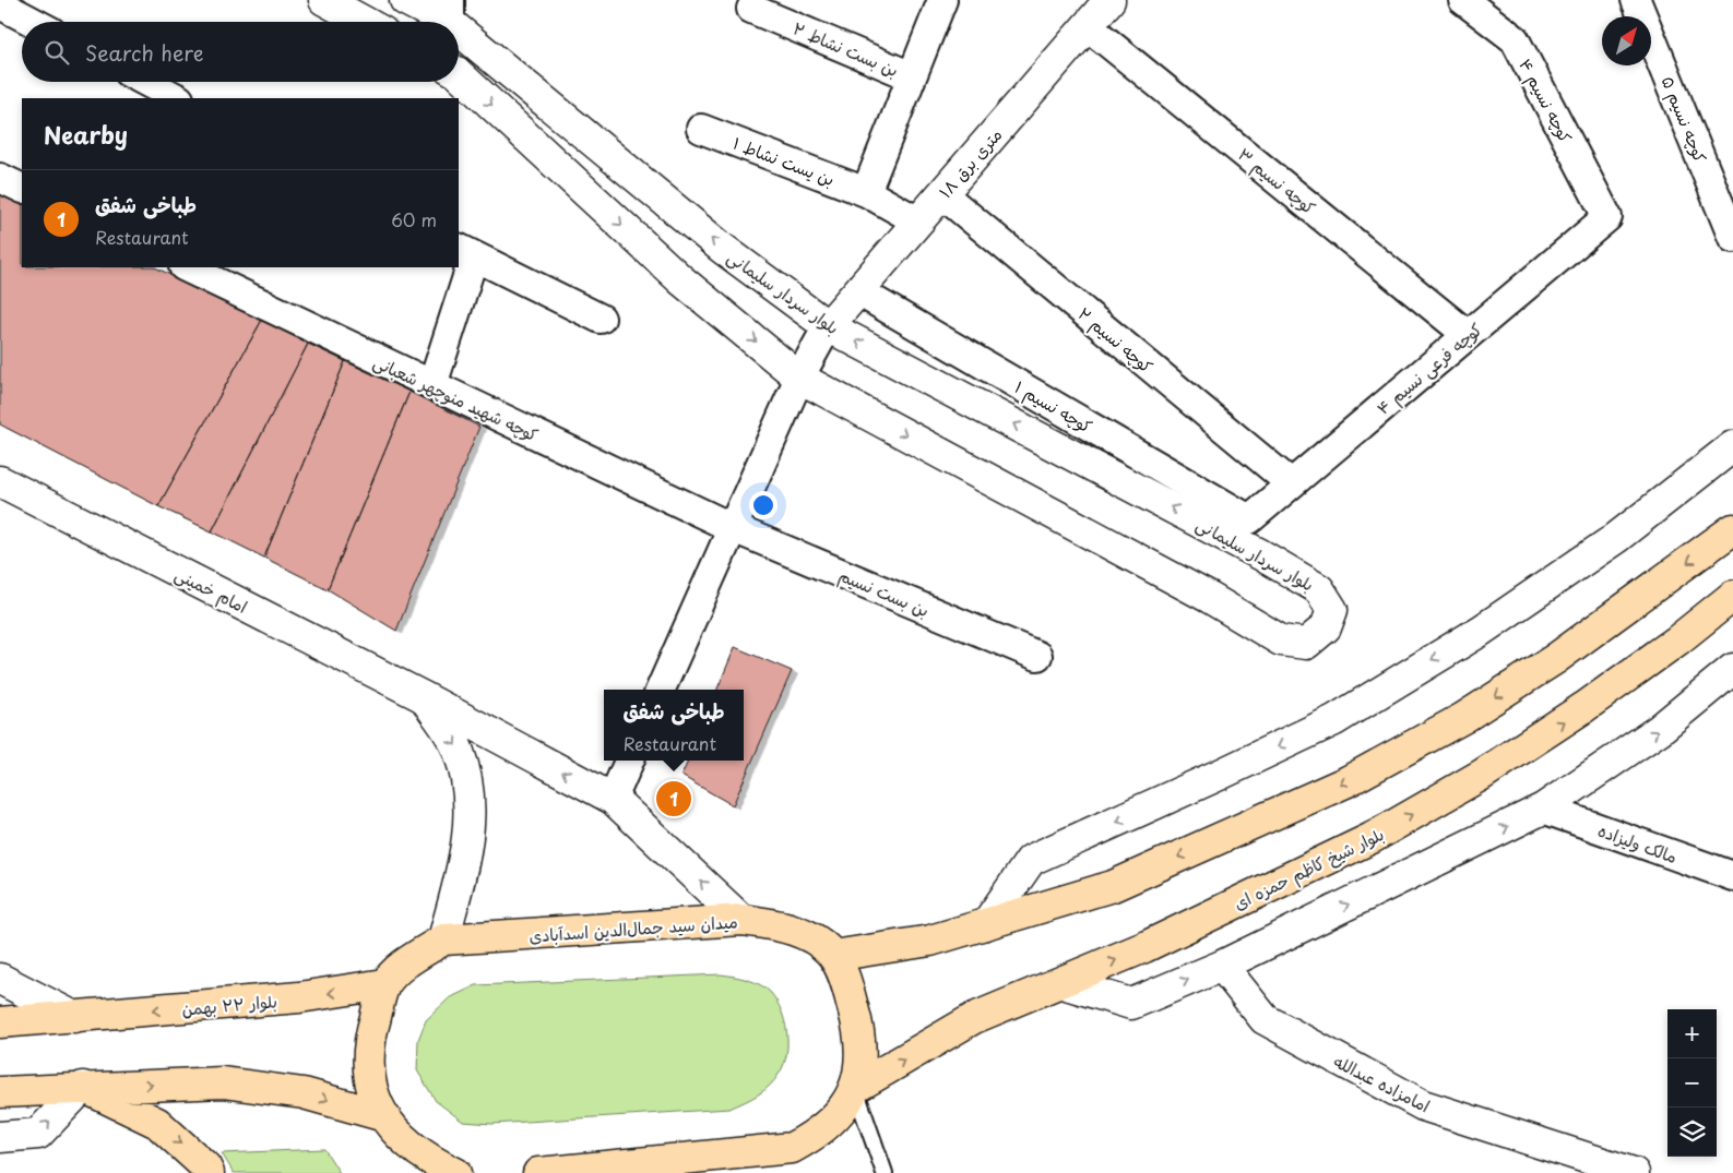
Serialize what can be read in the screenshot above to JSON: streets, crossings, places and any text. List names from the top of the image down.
{
  "streets": {
    "main road": [
      "۱۸ متری برق",
      "بلوار سردار سلیمانی",
      "امام خمینی",
      "بلوار شیخ کاظم حمزه ای",
      "میدان سید جمال‌الدین اسدآبادی",
      "بلوار ۲۲ بهمن",
      "امامزاده عبدالله"
    ],
    "street": [
      "بن بست نشاط ۲",
      "کوچه نسیم ۴",
      "کوچه نسیم ۵",
      "بن یست نشاط ۱",
      "کوچه نسیم ۳",
      "کوچه نسیم ۲",
      "کوچه فرعی نسیم ۴",
      "کوچه شهید منوچهر شعبانی",
      "کوچه نسیم ۱",
      "بن بست نسیم",
      "مالک ولیزاده"
    ]
  },
  "crossings": [
    ["کوچه نسیم ۴", "کوچه فرعی نسیم ۴"],
    ["بن یست نشاط ۱", "۱۸ متری برق"],
    ["۱۸ متری برق", "کوچه نسیم ۳"],
    ["۱۸ متری برق", "بلوار سردار سلیمانی"],
    ["۱۸ متری برق", "کوچه نسیم ۲"],
    ["۱۸ متری برق", "کوچه نسیم ۱"],
    ["کوچه نسیم ۳", "کوچه فرعی نسیم ۴"],
    ["کوچه نسیم ۲", "کوچه فرعی نسیم ۴"],
    ["کوچه فرعی نسیم ۴", "کوچه نسیم ۱"],
    ["کوچه شهید منوچهر شعبانی", "بن بست نسیم"],
    ["امام خمینی", "میدان سید جمال‌الدین اسدآبادی"],
    ["بلوار شیخ کاظم حمزه ای", "میدان سید جمال‌الدین اسدآبادی"],
    ["میدان سید جمال‌الدین اسدآبادی", "بلوار ۲۲ بهمن"]
  ],
  "one_way": ["امام خمینی"],
  "north": "top right",
  "page": {
    "search": "Search here",
    "heading": "Nearby",
    "list": [
      {
        "mark": "1",
        "name": "طباخی شفق",
        "note": "Restaurant",
        "value": "60 m"
      }
    ],
    "popup": ["طباخی شفق", "Restaurant"],
    "pins": "1",
    "map_buttons": ["+", "−"]
  }
}
